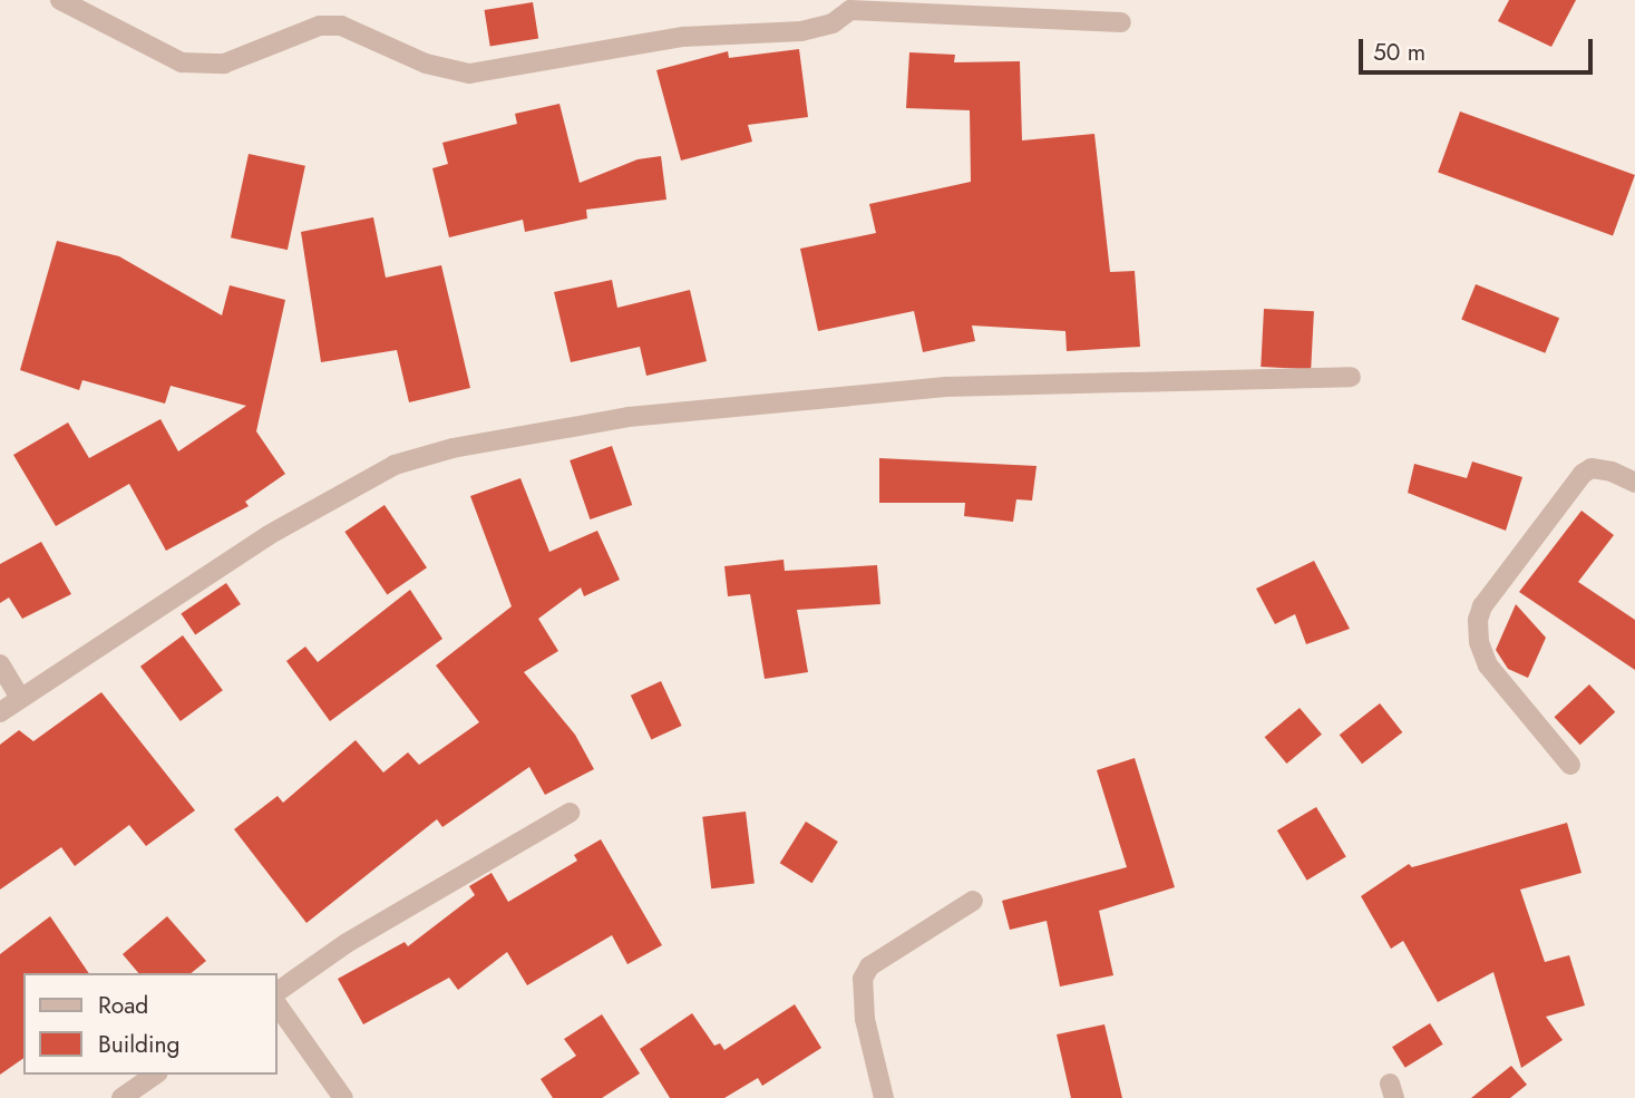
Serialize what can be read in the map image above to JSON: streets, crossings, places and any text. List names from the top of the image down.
{
  "legend": ["Road", "Building"],
  "scale_bar": "50 m"
}
